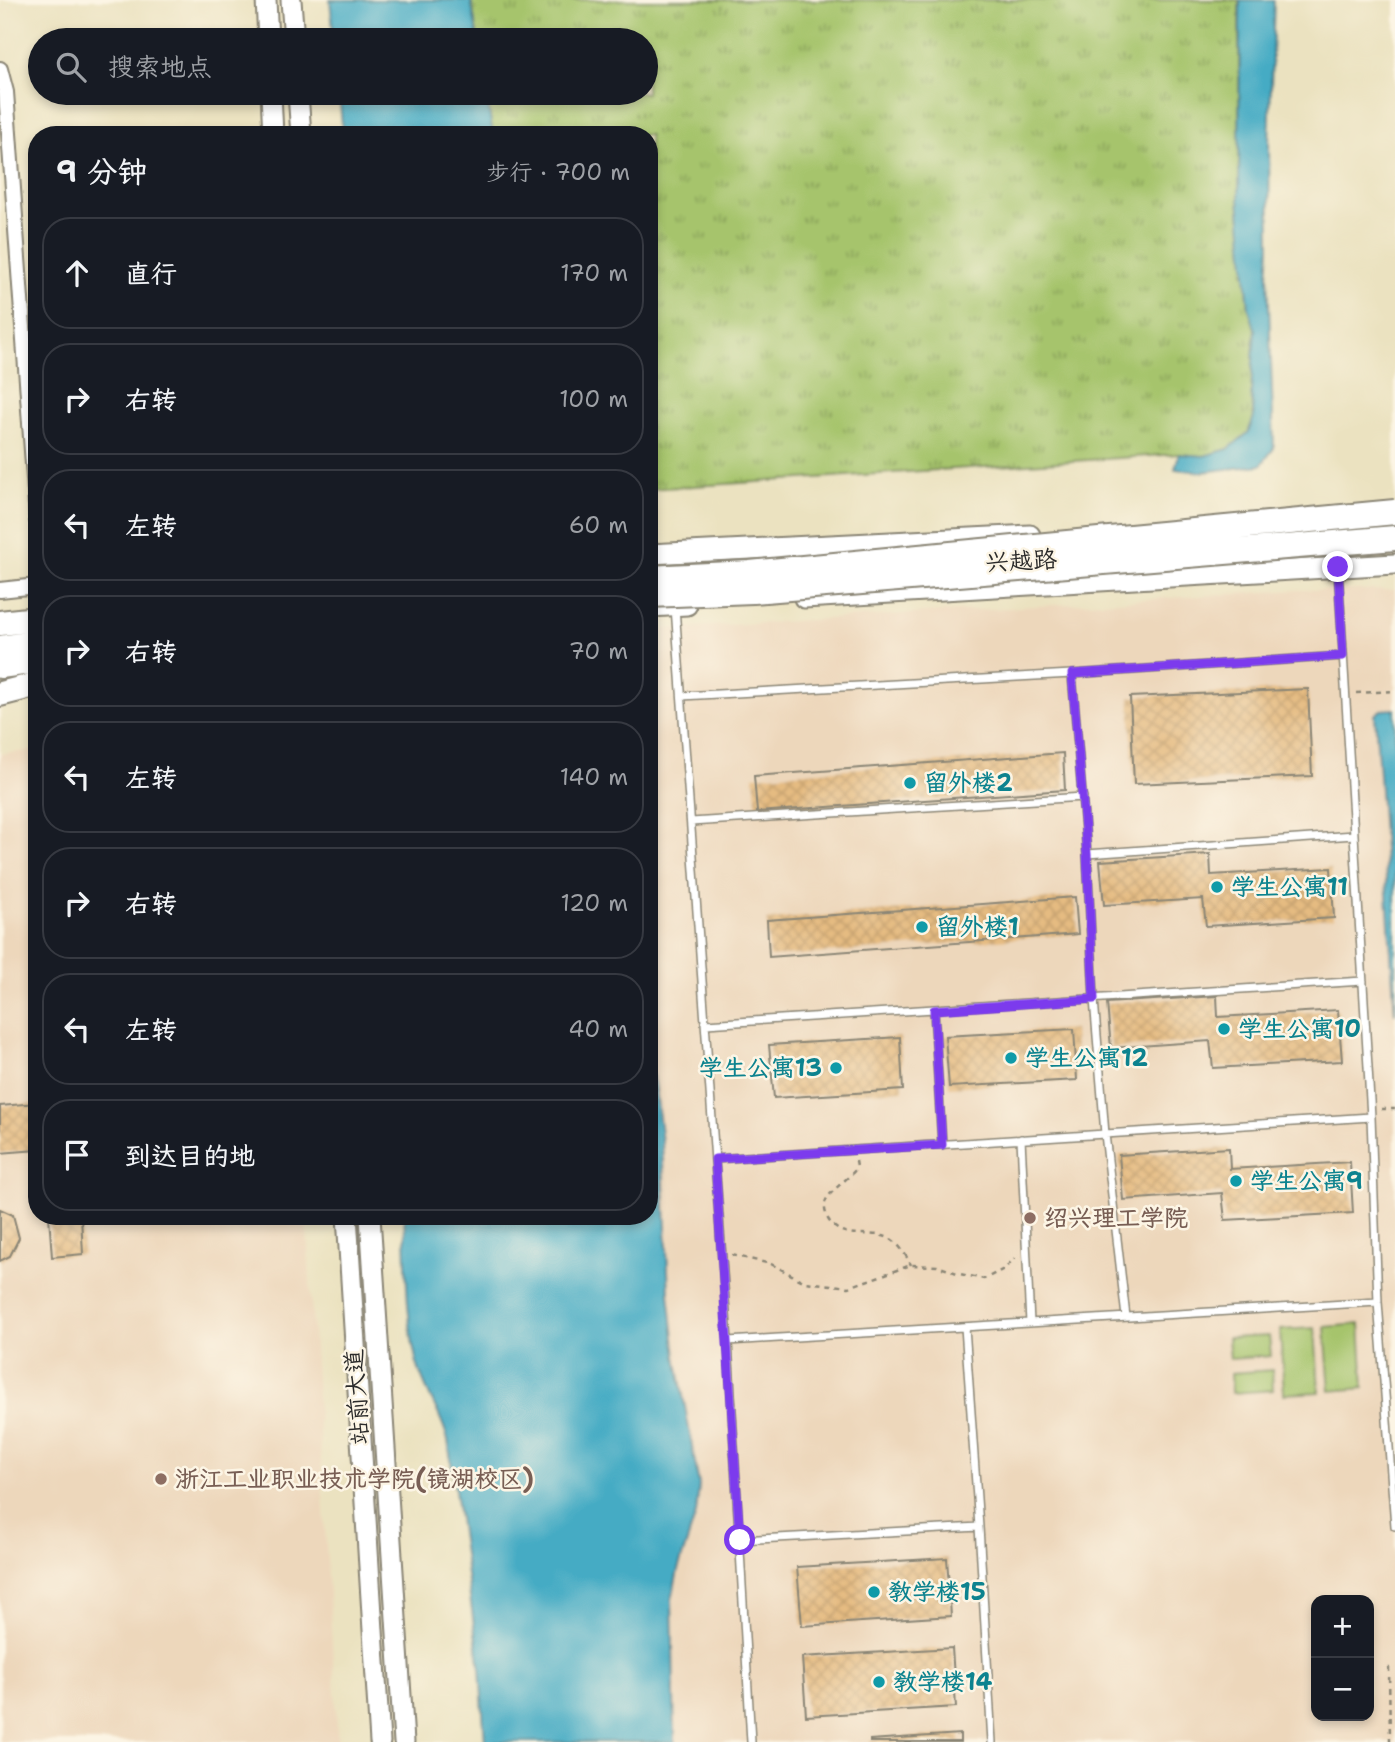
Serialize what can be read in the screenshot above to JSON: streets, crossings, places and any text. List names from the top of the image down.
{
  "streets": {
    "main road": ["兴越路", "站前大道"]
  },
  "places": [
    "留外楼2",
    "学生公寓11",
    "留外楼1",
    "学生公寓10",
    "学生公寓12",
    "学生公寓13",
    "学生公寓9",
    "绍兴理工学院",
    "浙江工业职业技术学院(镜湖校区)",
    "教学楼15",
    "教学楼14"
  ],
  "page": {
    "search": "搜索地点",
    "heading": ["9 分钟", "步行 · 700 m"],
    "list": [
      ["直行", "170 m"],
      ["右转", "100 m"],
      ["左转", "60 m"],
      ["右转", "70 m"],
      ["左转", "140 m"],
      ["右转", "120 m"],
      ["左转", "40 m"],
      "到达目的地"
    ],
    "map_buttons": ["+", "−"]
  }
}
